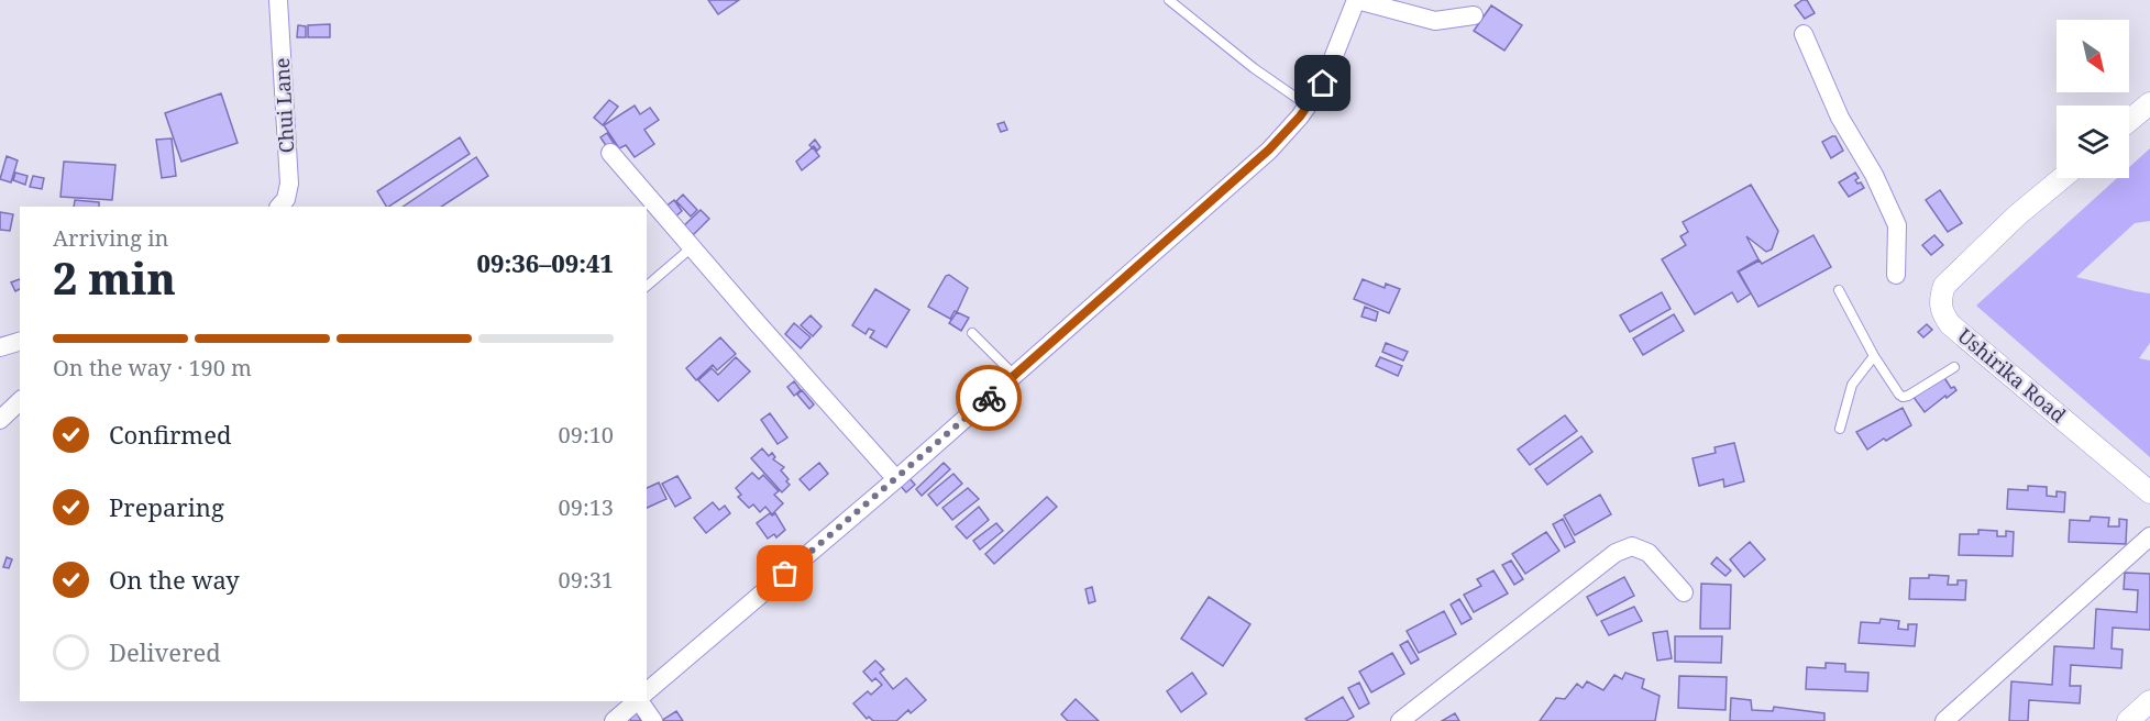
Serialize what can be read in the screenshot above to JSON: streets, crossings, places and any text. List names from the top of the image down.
{
  "streets": {
    "street": ["Chui Lane", "Ushirika Road"]
  },
  "north": "bottom right",
  "page": {
    "heading": ["2 min", "Arriving in", "09:36–09:41"],
    "bar": "On the way · 190 m",
    "list": [
      ["Confirmed", "09:10"],
      ["Preparing", "09:13"],
      ["On the way", "09:31"],
      "Delivered"
    ]
  }
}
